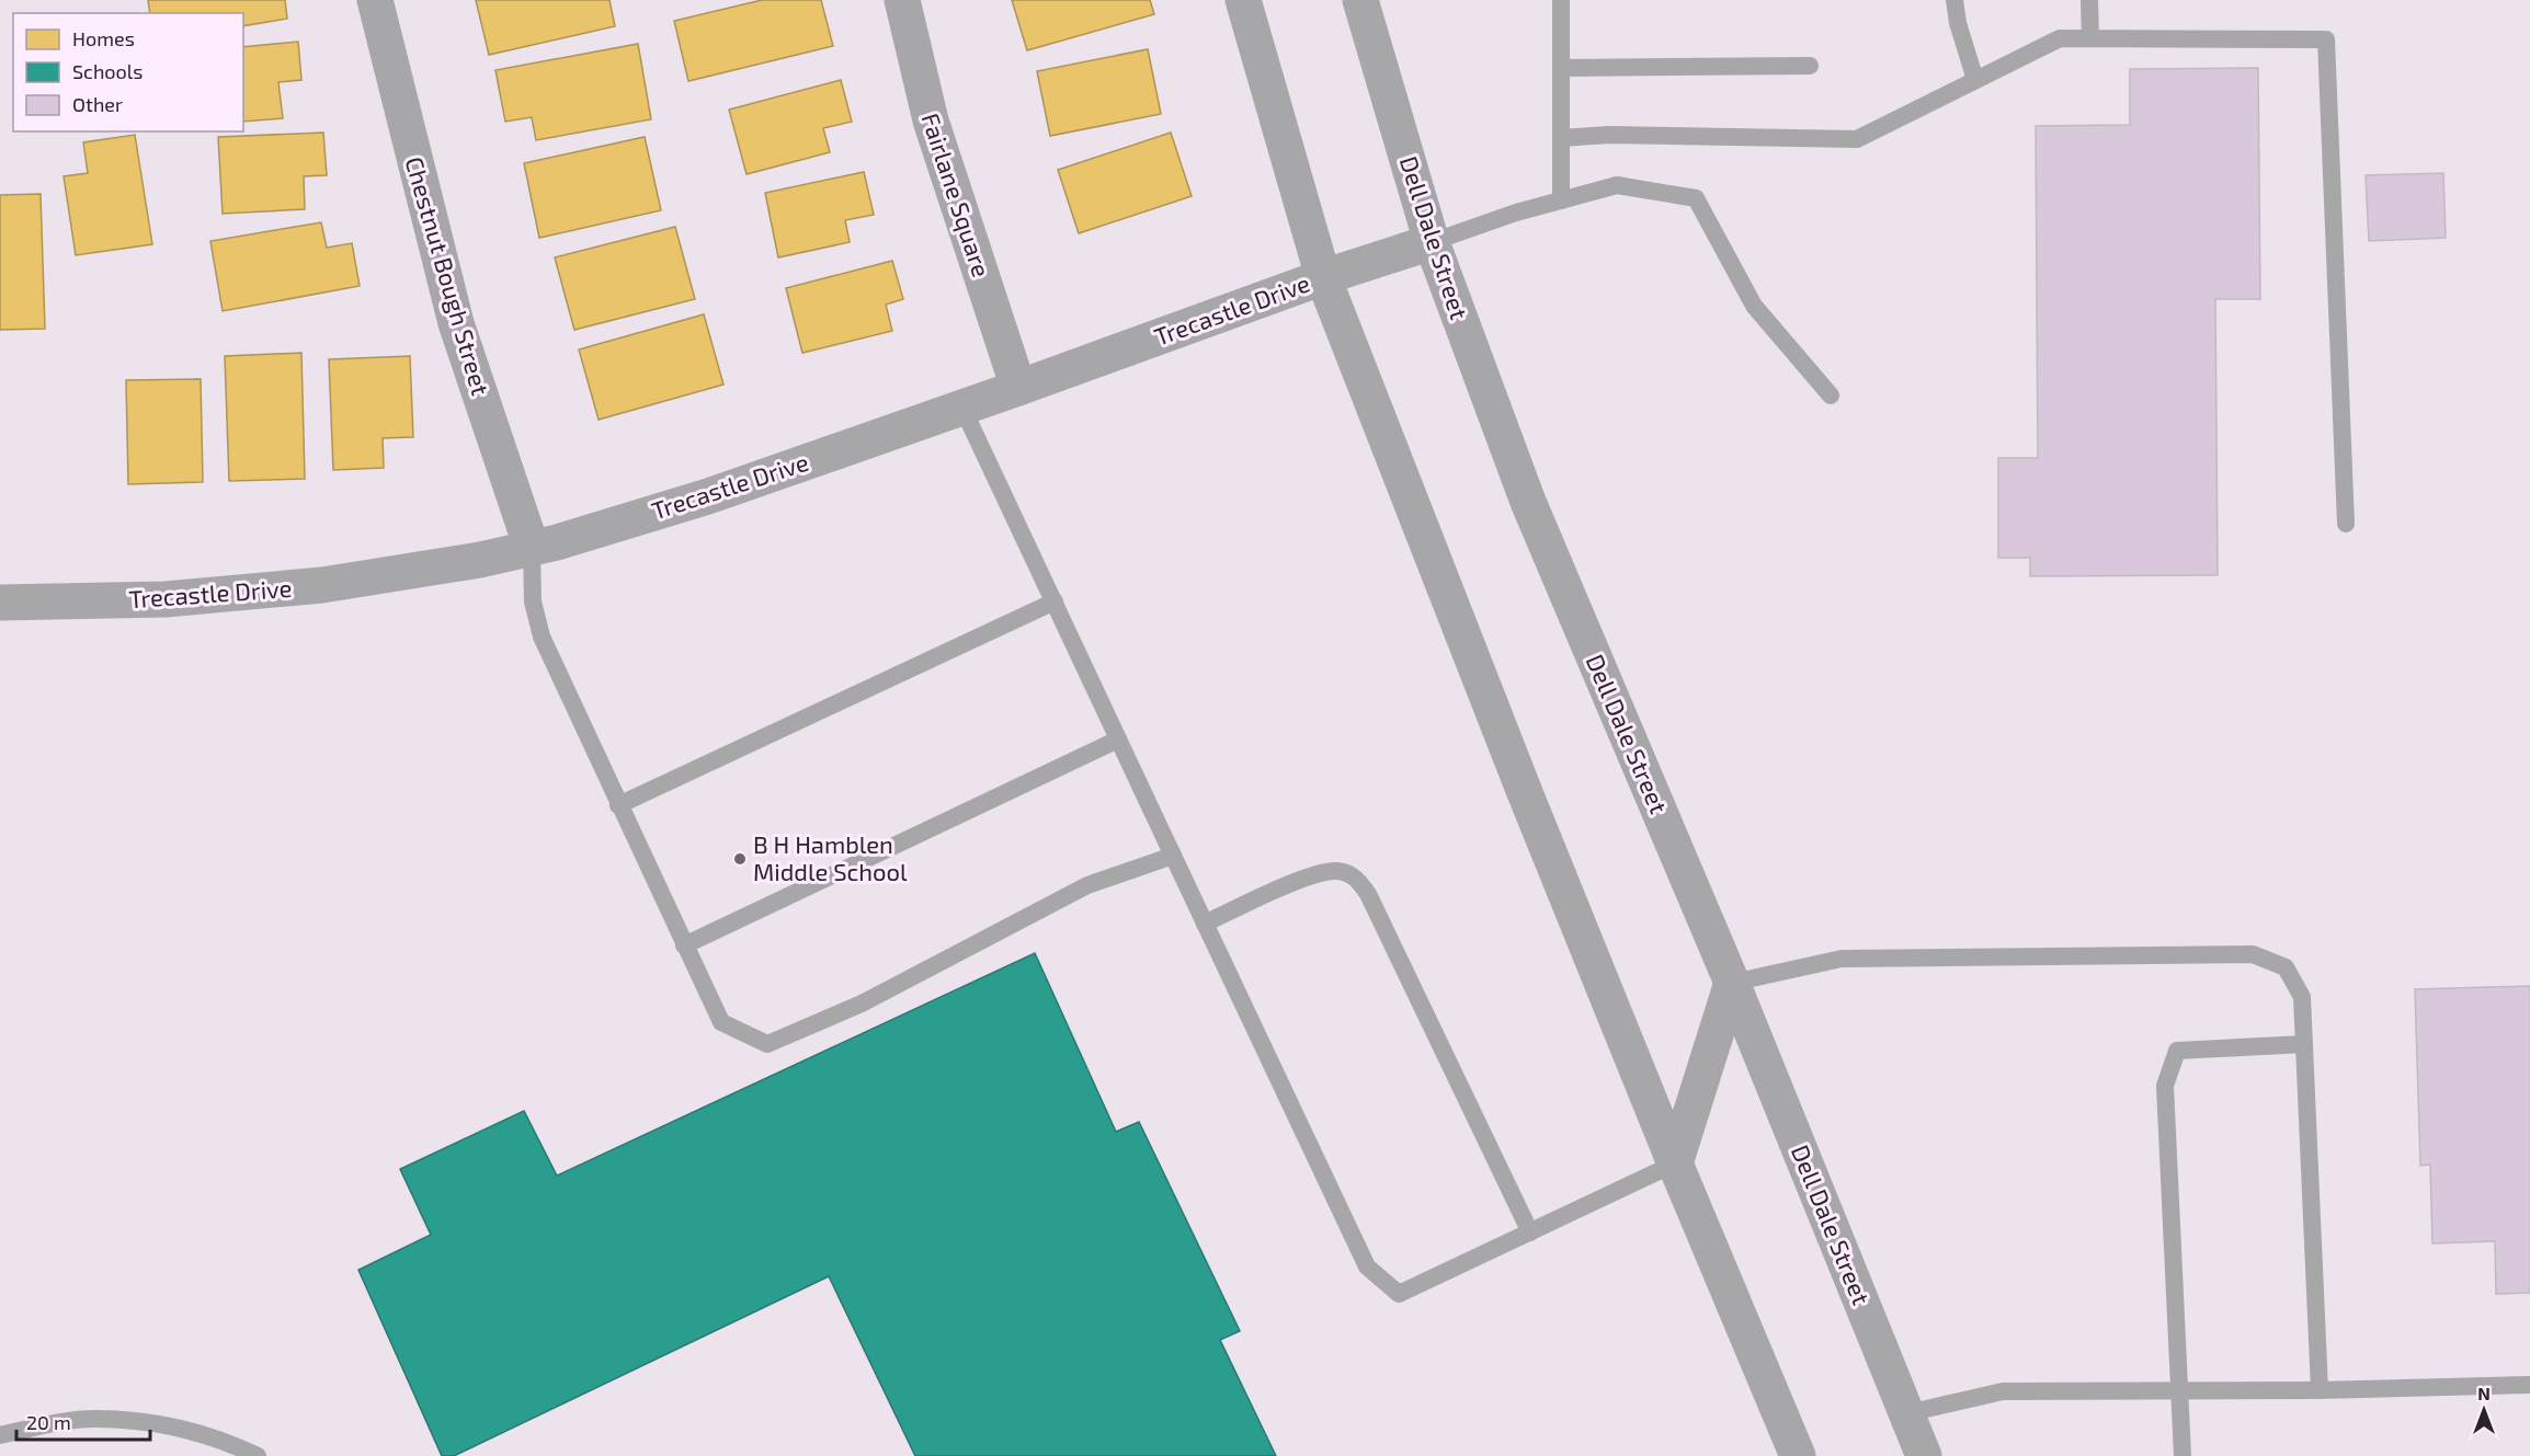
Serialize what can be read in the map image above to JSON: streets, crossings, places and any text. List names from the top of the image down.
{
  "streets": {
    "main road": ["Dell Dale Street"],
    "street": ["Fairlane Square", "Chestnut Bough Street", "Trecastle Drive"]
  },
  "crossings": [
    ["Fairlane Square", "Trecastle Drive"],
    ["Dell Dale Street", "Trecastle Drive"],
    ["Chestnut Bough Street", "Trecastle Drive"]
  ],
  "places": ["B H Hamblen Middle School"],
  "legend": ["Homes", "Schools", "Other"],
  "scale_bar": "20 m",
  "north": "top"
}
